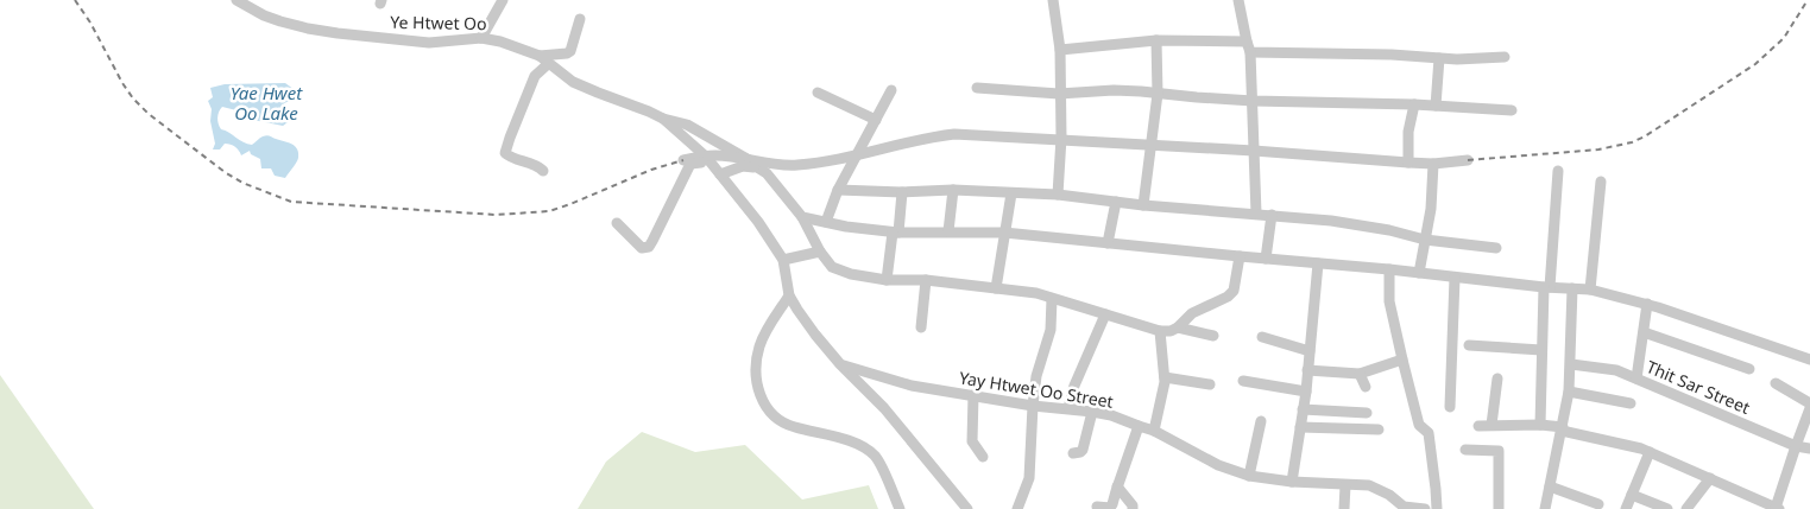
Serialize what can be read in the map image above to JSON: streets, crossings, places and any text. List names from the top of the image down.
{
  "streets": {
    "street": ["Ye Htwet Oo", "Thit Sar Street", "Yay Htwet Oo Street"]
  },
  "water": ["Yae Hwet Oo Lake"]
}
